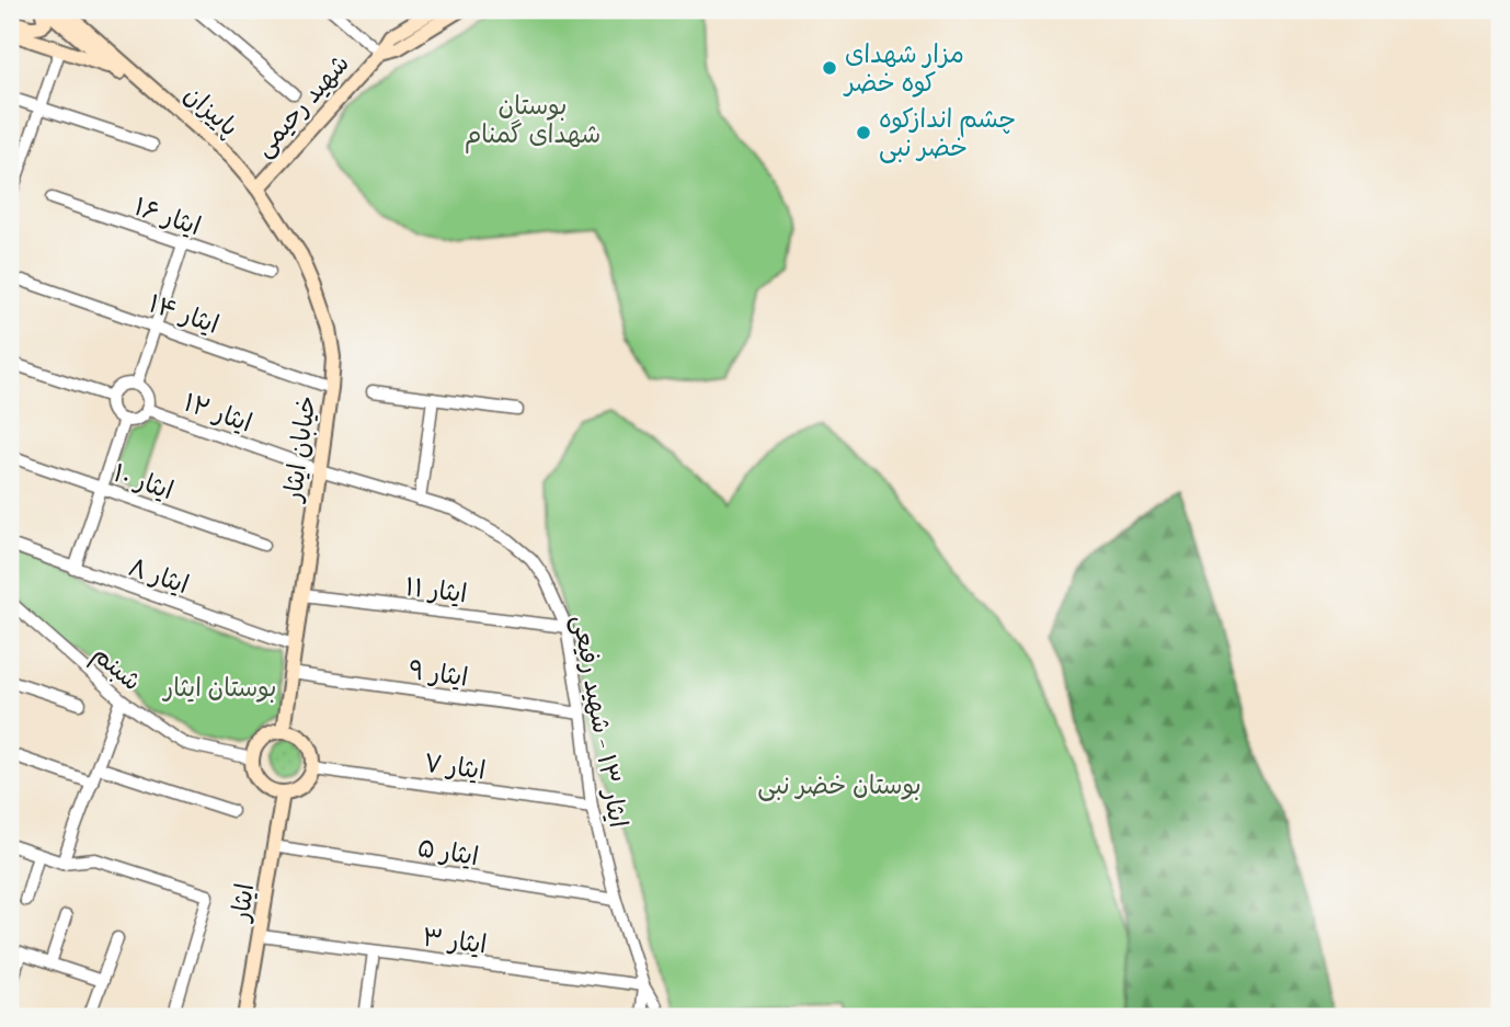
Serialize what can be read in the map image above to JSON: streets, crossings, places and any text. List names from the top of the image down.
{
  "streets": {
    "main road": [
      "شهید رحیمی",
      "پاییزان",
      "خیابان ایثار",
      "ایثار"
    ],
    "street": [
      "ایثار ۱۶",
      "ایثار ۱۴",
      "ایثار ۱۲",
      "ایثار ۱۰",
      "ایثار ۸",
      "ایثار ۱۱",
      "شبنم",
      "ایثار ۹",
      "ایثار ۱۳ - شهید رفیعی",
      "ایثار ۷",
      "ایثار ۵",
      "ایثار ۳"
    ]
  },
  "crossings": [
    ["شهید رحیمی", "پاییزان"],
    ["شهید رحیمی", "خیابان ایثار"],
    ["پاییزان", "خیابان ایثار"],
    ["ایثار ۱۴", "خیابان ایثار"],
    ["ایثار ۱۲", "خیابان ایثار"],
    ["ایثار ۱۲", "ایثار ۱۳ - شهید رفیعی"],
    ["خیابان ایثار", "ایثار ۸"],
    ["خیابان ایثار", "ایثار ۱۱"],
    ["خیابان ایثار", "شبنم"],
    ["خیابان ایثار", "ایثار ۹"],
    ["خیابان ایثار", "ایثار ۱۳ - شهید رفیعی"],
    ["خیابان ایثار", "ایثار ۷"],
    ["خیابان ایثار", "ایثار"],
    ["ایثار ۱۱", "ایثار ۱۳ - شهید رفیعی"],
    ["شبنم", "ایثار ۷"],
    ["شبنم", "ایثار"],
    ["ایثار ۹", "ایثار ۱۳ - شهید رفیعی"],
    ["ایثار ۱۳ - شهید رفیعی", "ایثار ۷"],
    ["ایثار ۱۳ - شهید رفیعی", "ایثار ۵"],
    ["ایثار ۱۳ - شهید رفیعی", "ایثار ۳"],
    ["ایثار ۷", "ایثار"],
    ["ایثار ۵", "ایثار"],
    ["ایثار", "ایثار ۳"]
  ],
  "parks": ["بوستان شهدای گمنام", "بوستان ایثار", "بوستان خضر نبی"],
  "places": ["مزار شهدای کوه خضر", "چشم اندازکوه خضر نبی"]
}
